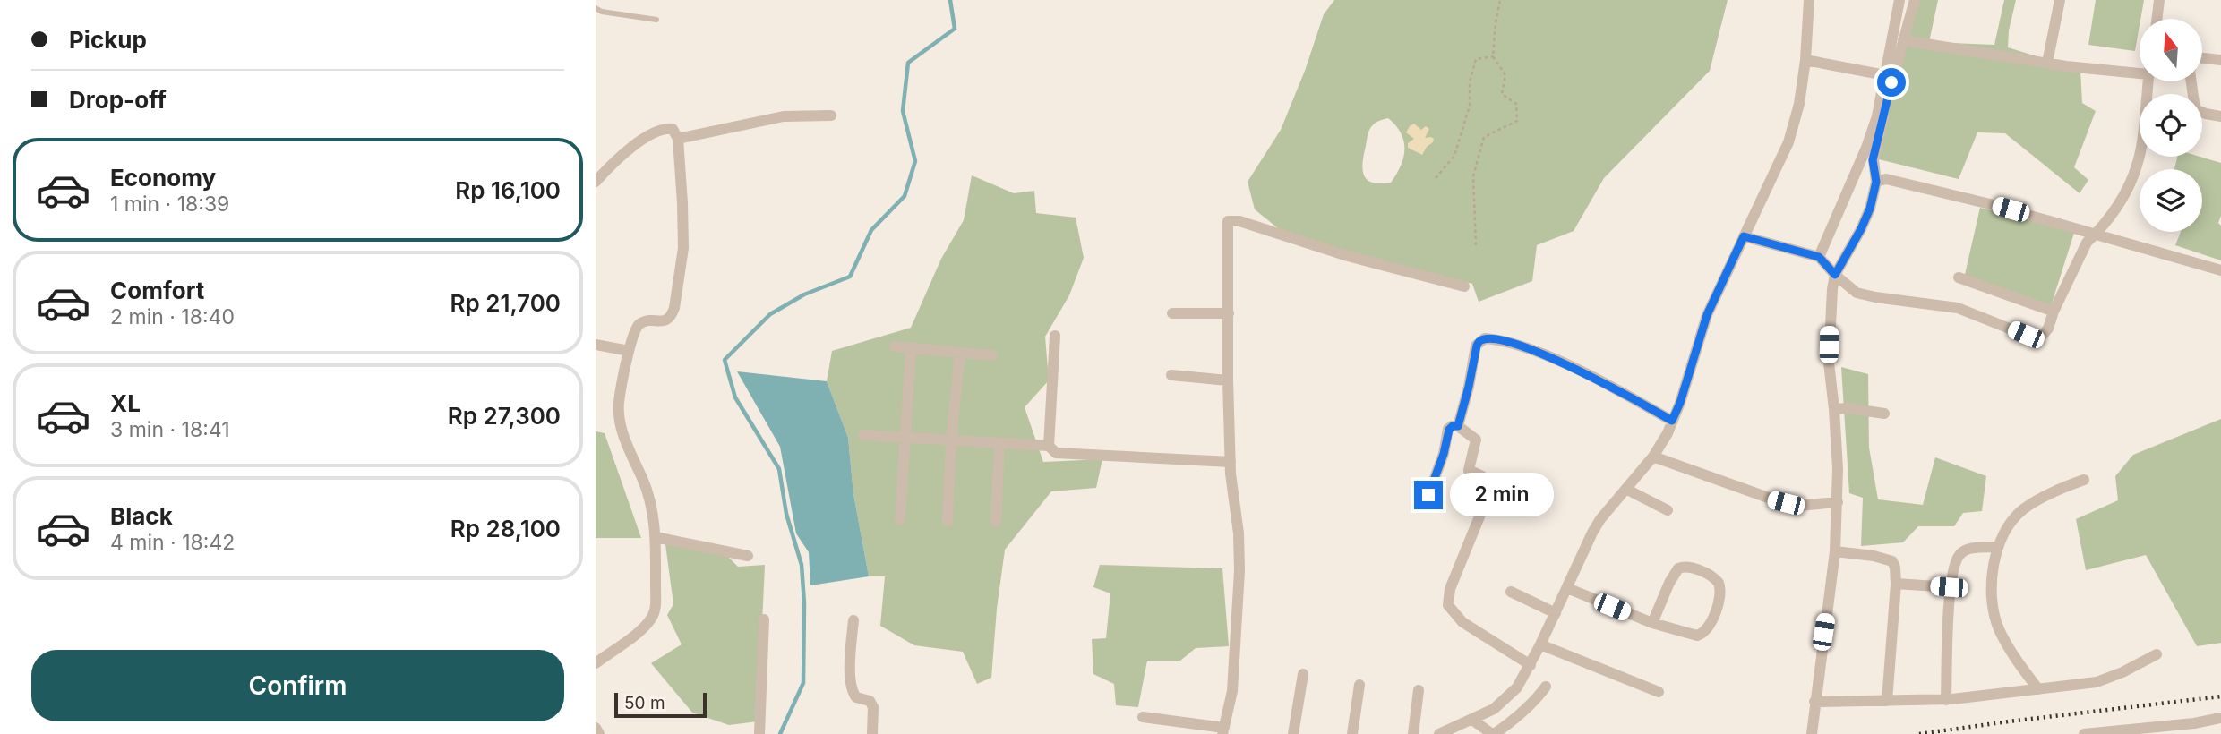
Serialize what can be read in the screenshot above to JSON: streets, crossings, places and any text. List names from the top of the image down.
{
  "scale_bar": "50 m",
  "north": "top",
  "page": {
    "banner": ["Pickup", "Drop-off"],
    "list": [
      {
        "name": "Economy",
        "note": "1 min · 18:39",
        "value": "Rp 16,100"
      },
      {
        "name": "Comfort",
        "note": "2 min · 18:40",
        "value": "Rp 21,700"
      },
      {
        "name": "XL",
        "note": "3 min · 18:41",
        "value": "Rp 27,300"
      },
      {
        "name": "Black",
        "note": "4 min · 18:42",
        "value": "Rp 28,100"
      }
    ],
    "bubble": "2 min",
    "buttons": "Confirm",
    "scale": "50 m"
  }
}
